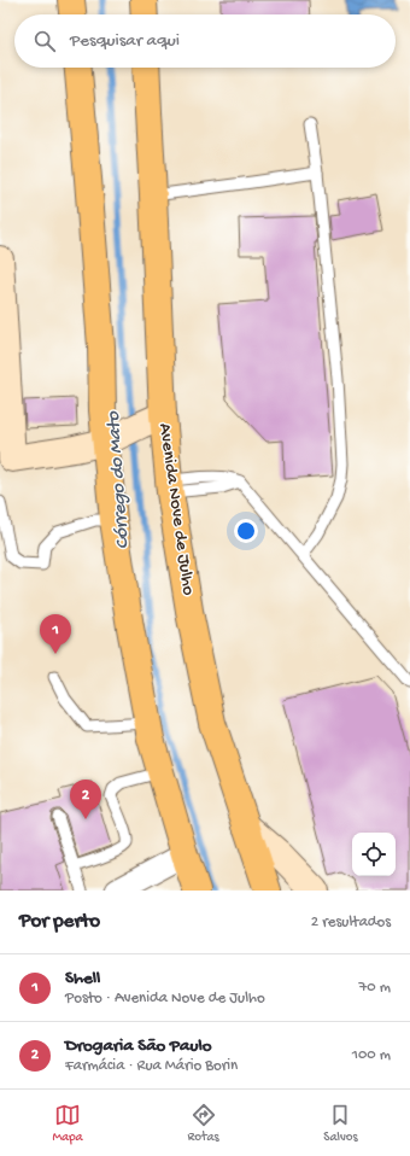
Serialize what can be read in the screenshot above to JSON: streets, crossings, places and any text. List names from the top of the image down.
{
  "streets": {
    "main road": ["Avenida Nove de Julho"]
  },
  "water": ["Córrego do Mato"],
  "page": {
    "search": "Pesquisar aqui",
    "pins": ["1", "2"],
    "heading": ["Por perto", "2 resultados"],
    "list": [
      {
        "mark": "1",
        "name": "Shell",
        "note": "Posto · Avenida Nove de Julho",
        "value": "70 m"
      },
      {
        "mark": "2",
        "name": "Drogaria São Paulo",
        "note": "Farmácia · Rua Mário Borin",
        "value": "100 m"
      }
    ],
    "nav": ["Mapa", "Rotas", "Salvos"]
  }
}
